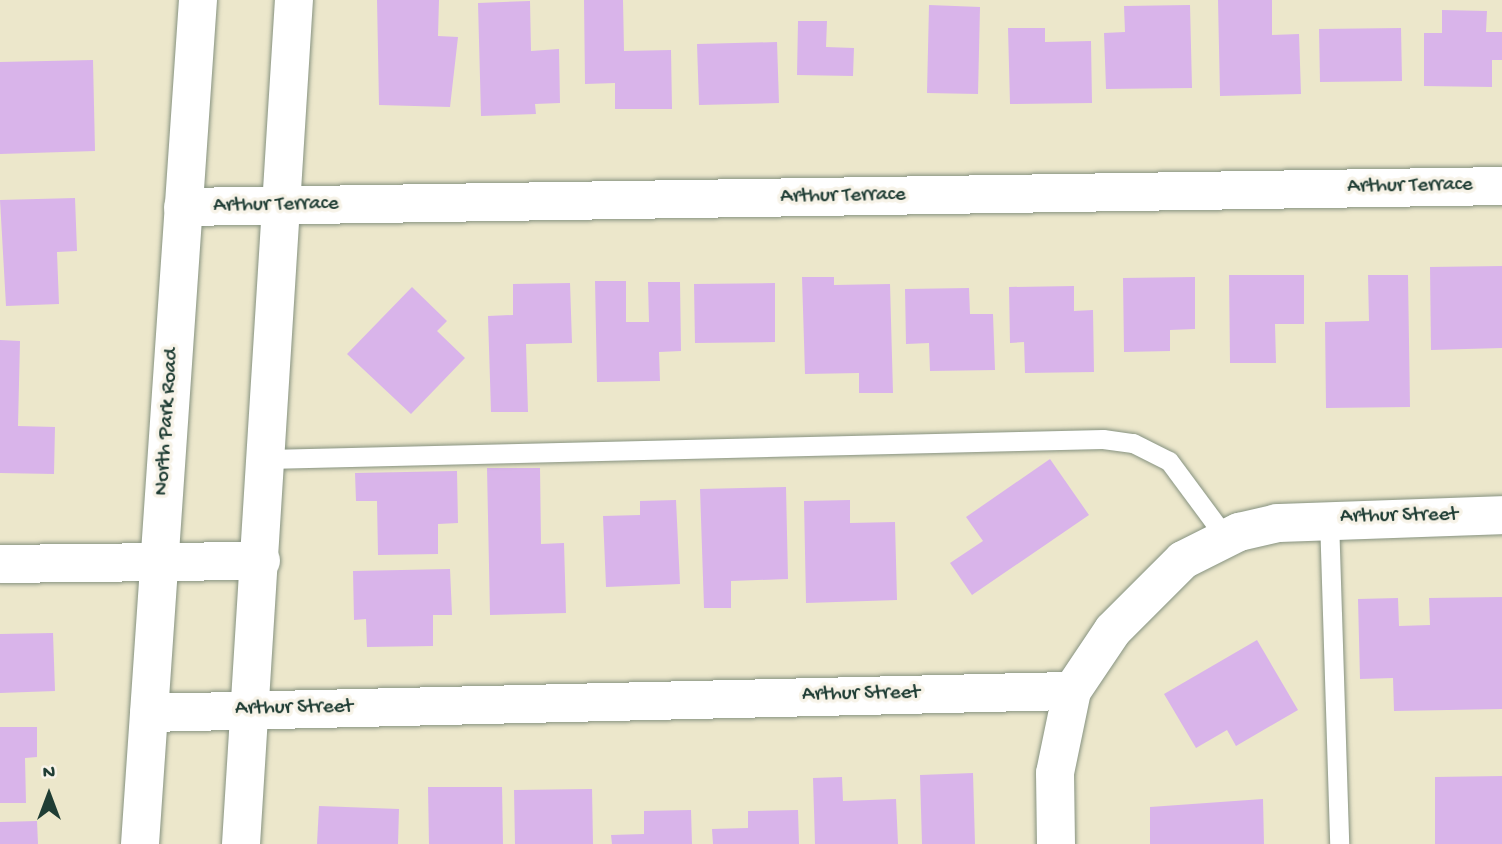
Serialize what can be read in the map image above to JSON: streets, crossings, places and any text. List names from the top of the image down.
{
  "streets": {
    "street": ["Arthur Terrace", "North Park Road", "Arthur Street"]
  },
  "crossings": [
    ["Arthur Terrace", "North Park Road"],
    ["North Park Road", "Arthur Street"]
  ],
  "north": "top"
}
